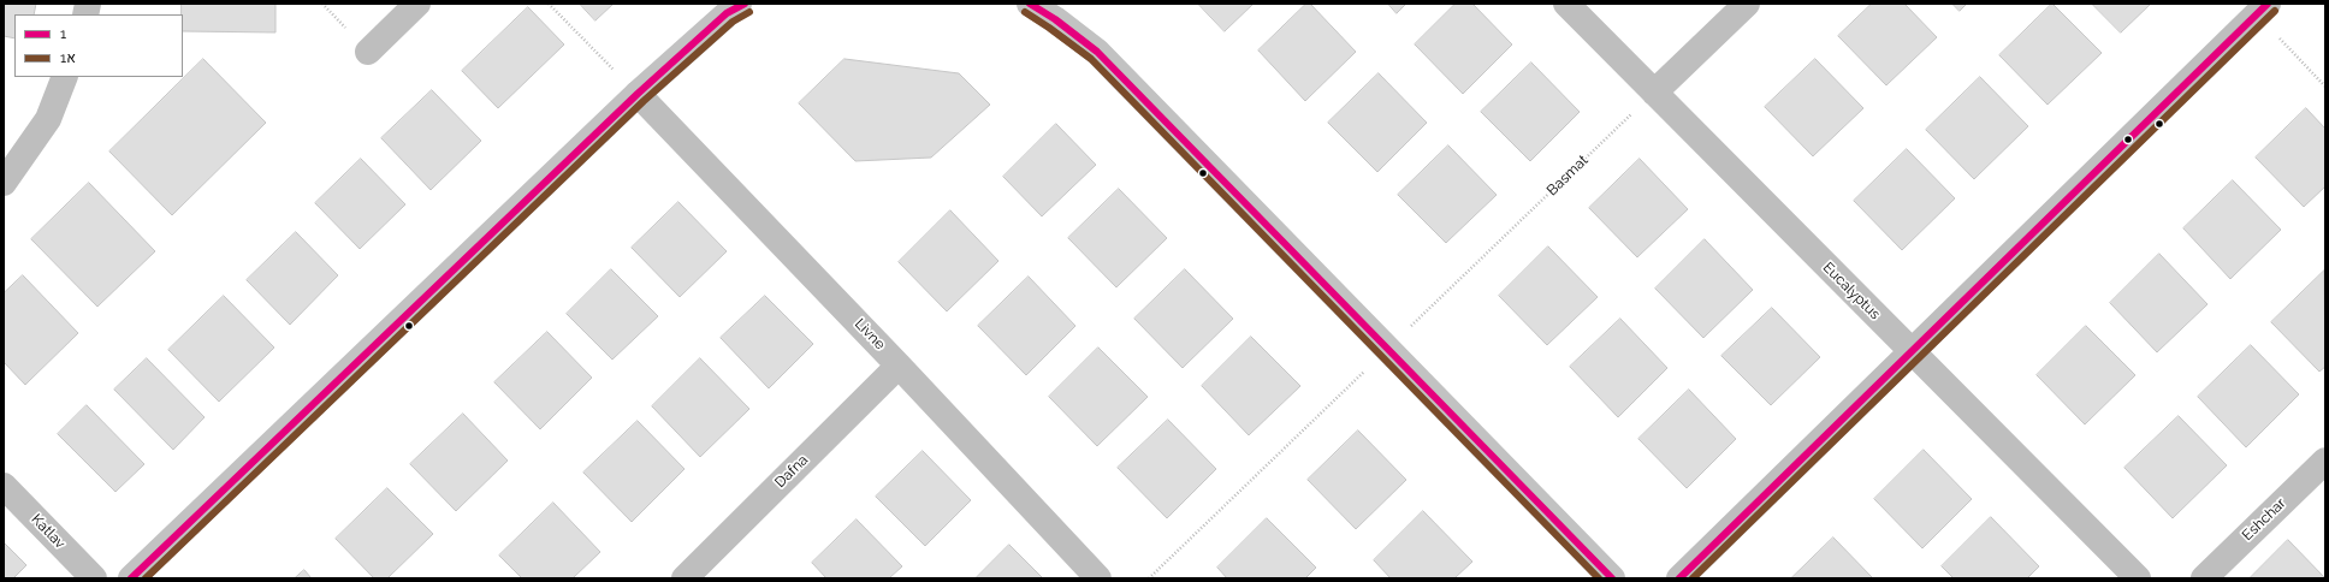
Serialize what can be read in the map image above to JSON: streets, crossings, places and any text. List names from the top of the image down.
{
  "streets": {
    "street": [
      "Eucalyptus",
      "Livne",
      "Dafna",
      "Eshchar",
      "Katlav"
    ],
    "path": ["Basmat"]
  },
  "crossings": [
    ["Basmat", "Eucalyptus"],
    ["Livne", "Dafna"]
  ],
  "lines": ["transit line 1", "transit line 1א"],
  "legend": ["1", "1א"]
}
